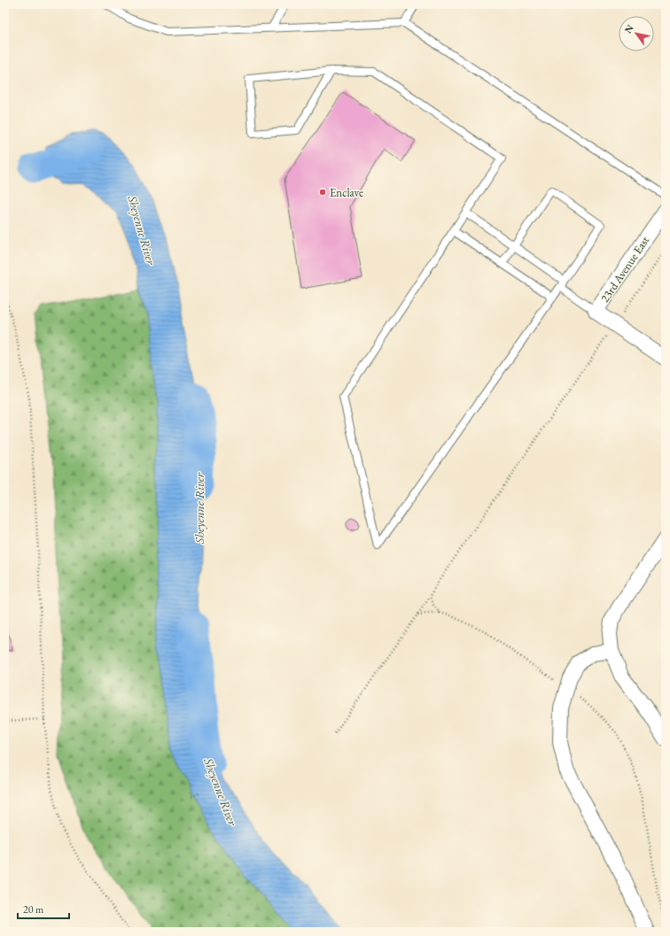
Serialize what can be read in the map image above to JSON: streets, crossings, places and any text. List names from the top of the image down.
{
  "streets": {
    "street": ["23rd Avenue East"]
  },
  "water": ["Sheyenne River"],
  "places": ["Enclave"],
  "scale_bar": "20 m",
  "north": "top left"
}
